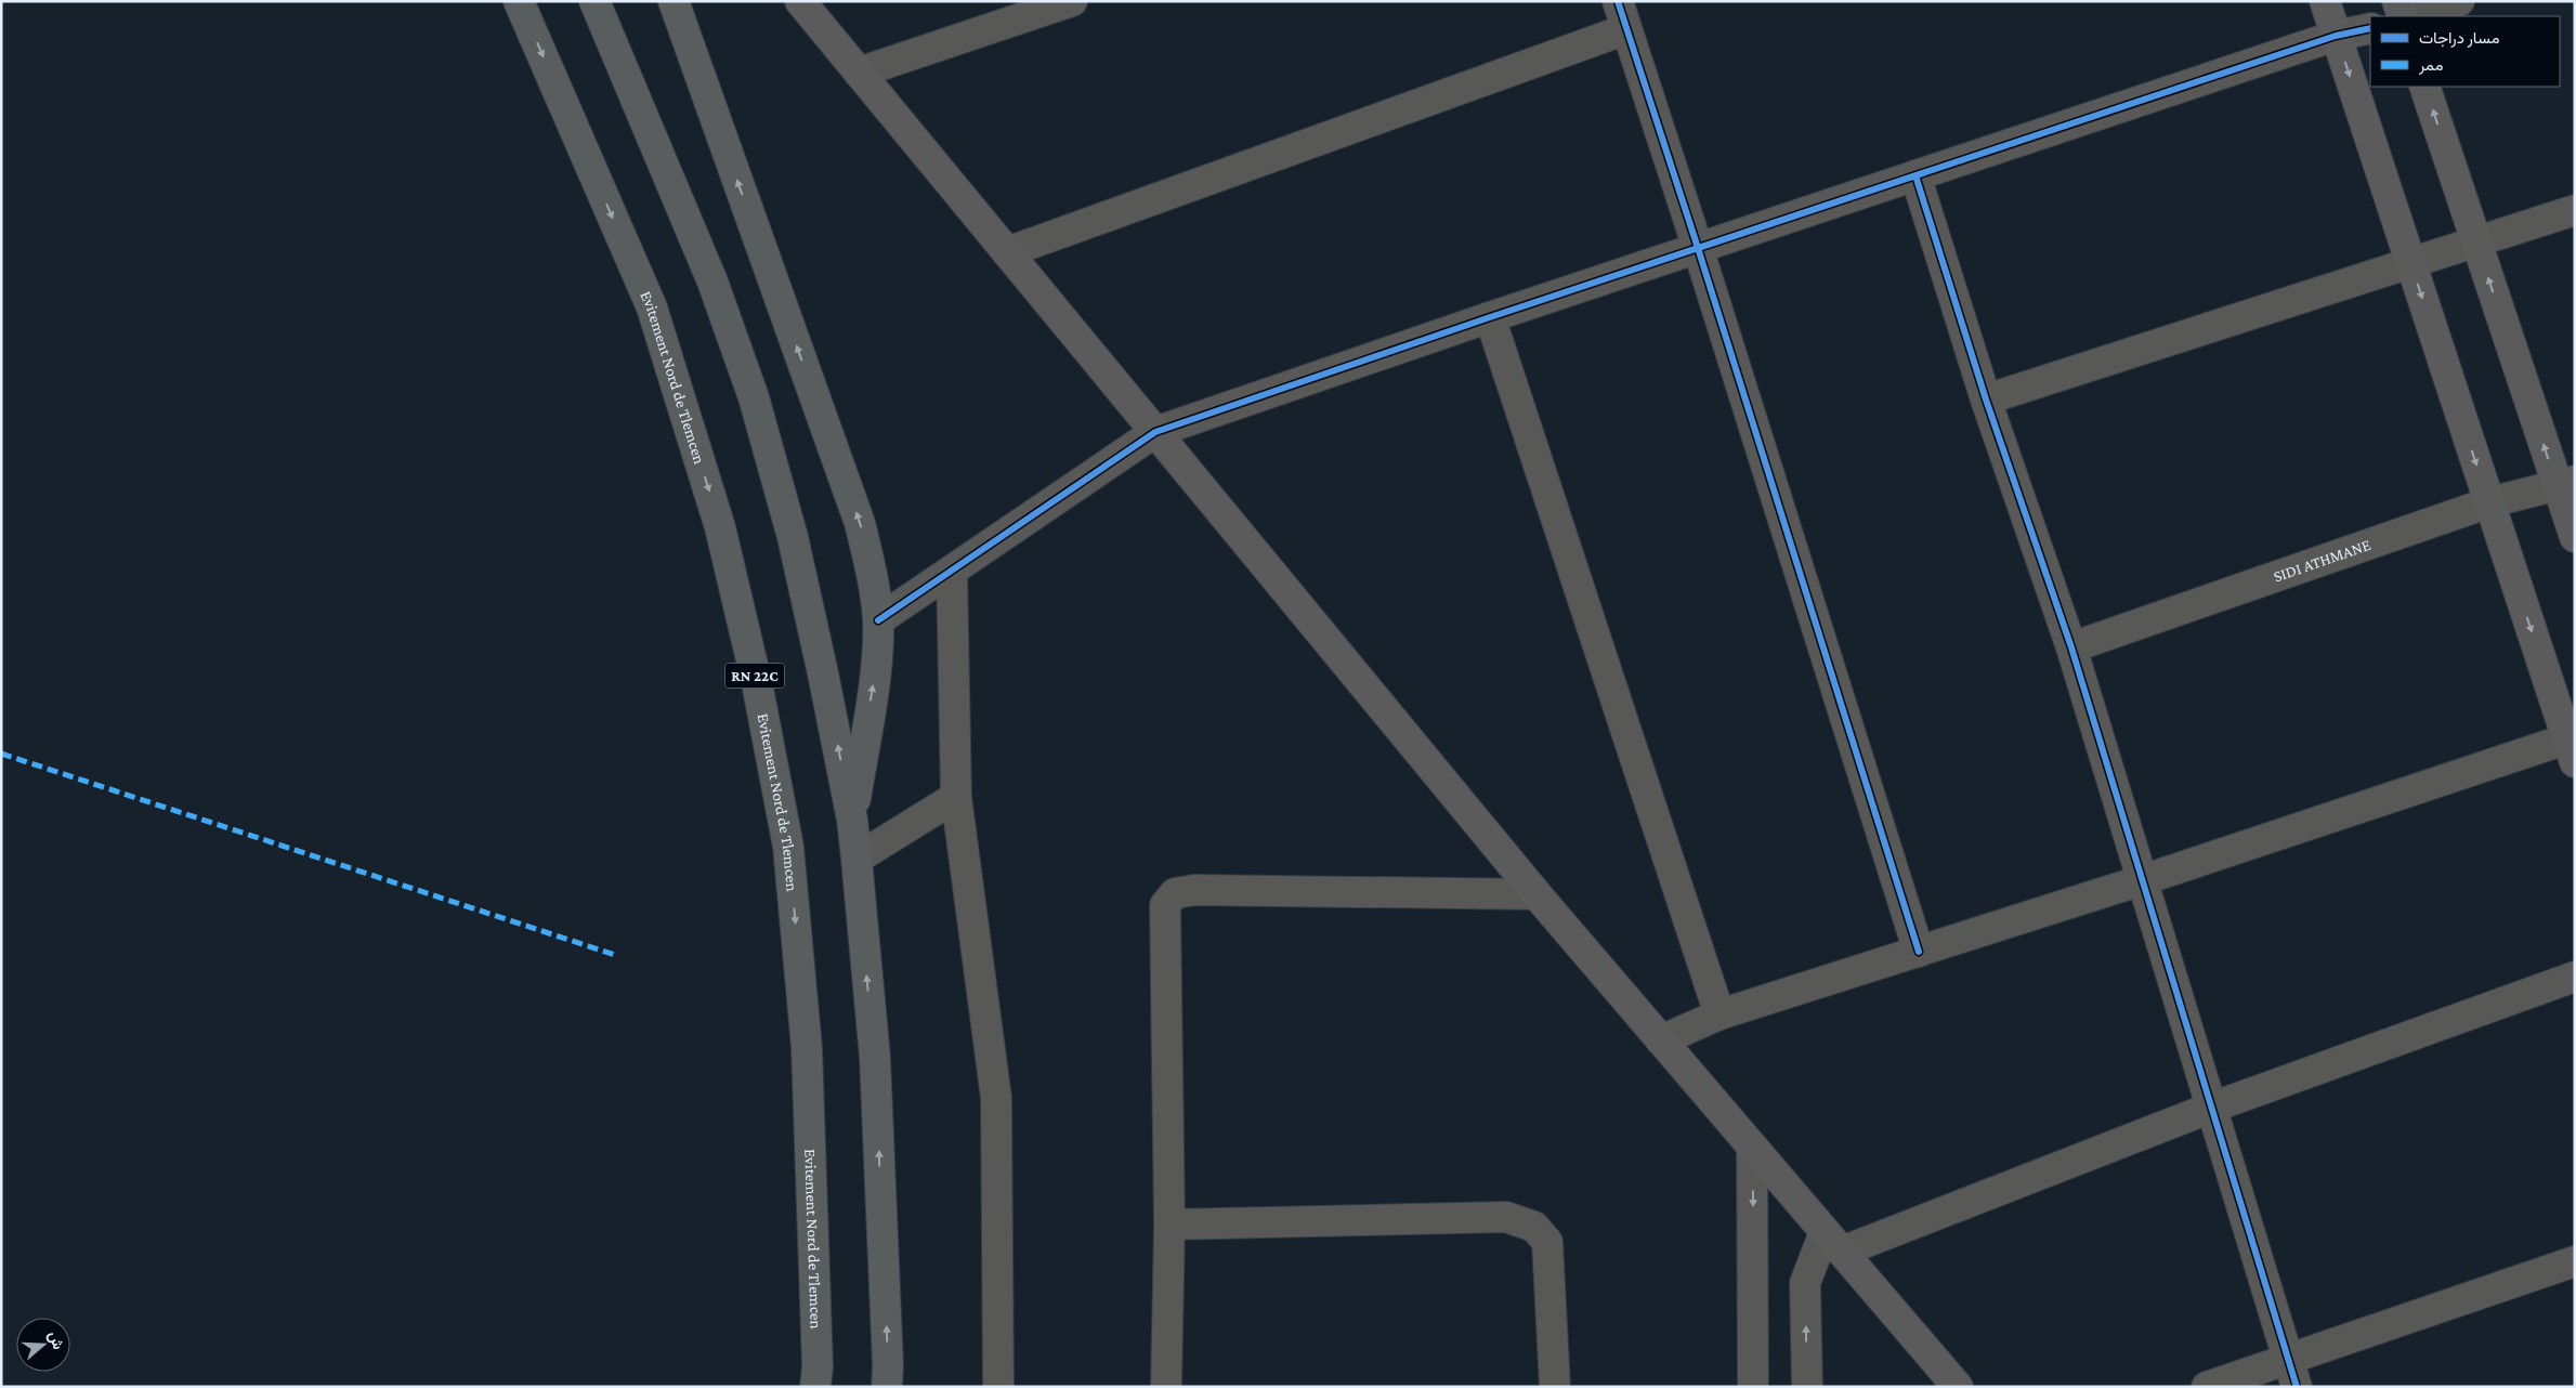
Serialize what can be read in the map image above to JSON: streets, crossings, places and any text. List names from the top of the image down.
{
  "streets": {
    "highway": ["Evitement Nord de Tlemcen", "RN 22C"],
    "street": ["SIDI ATHMANE"]
  },
  "legend": ["مسار دراجات", "ممر"],
  "north": "right"
}
